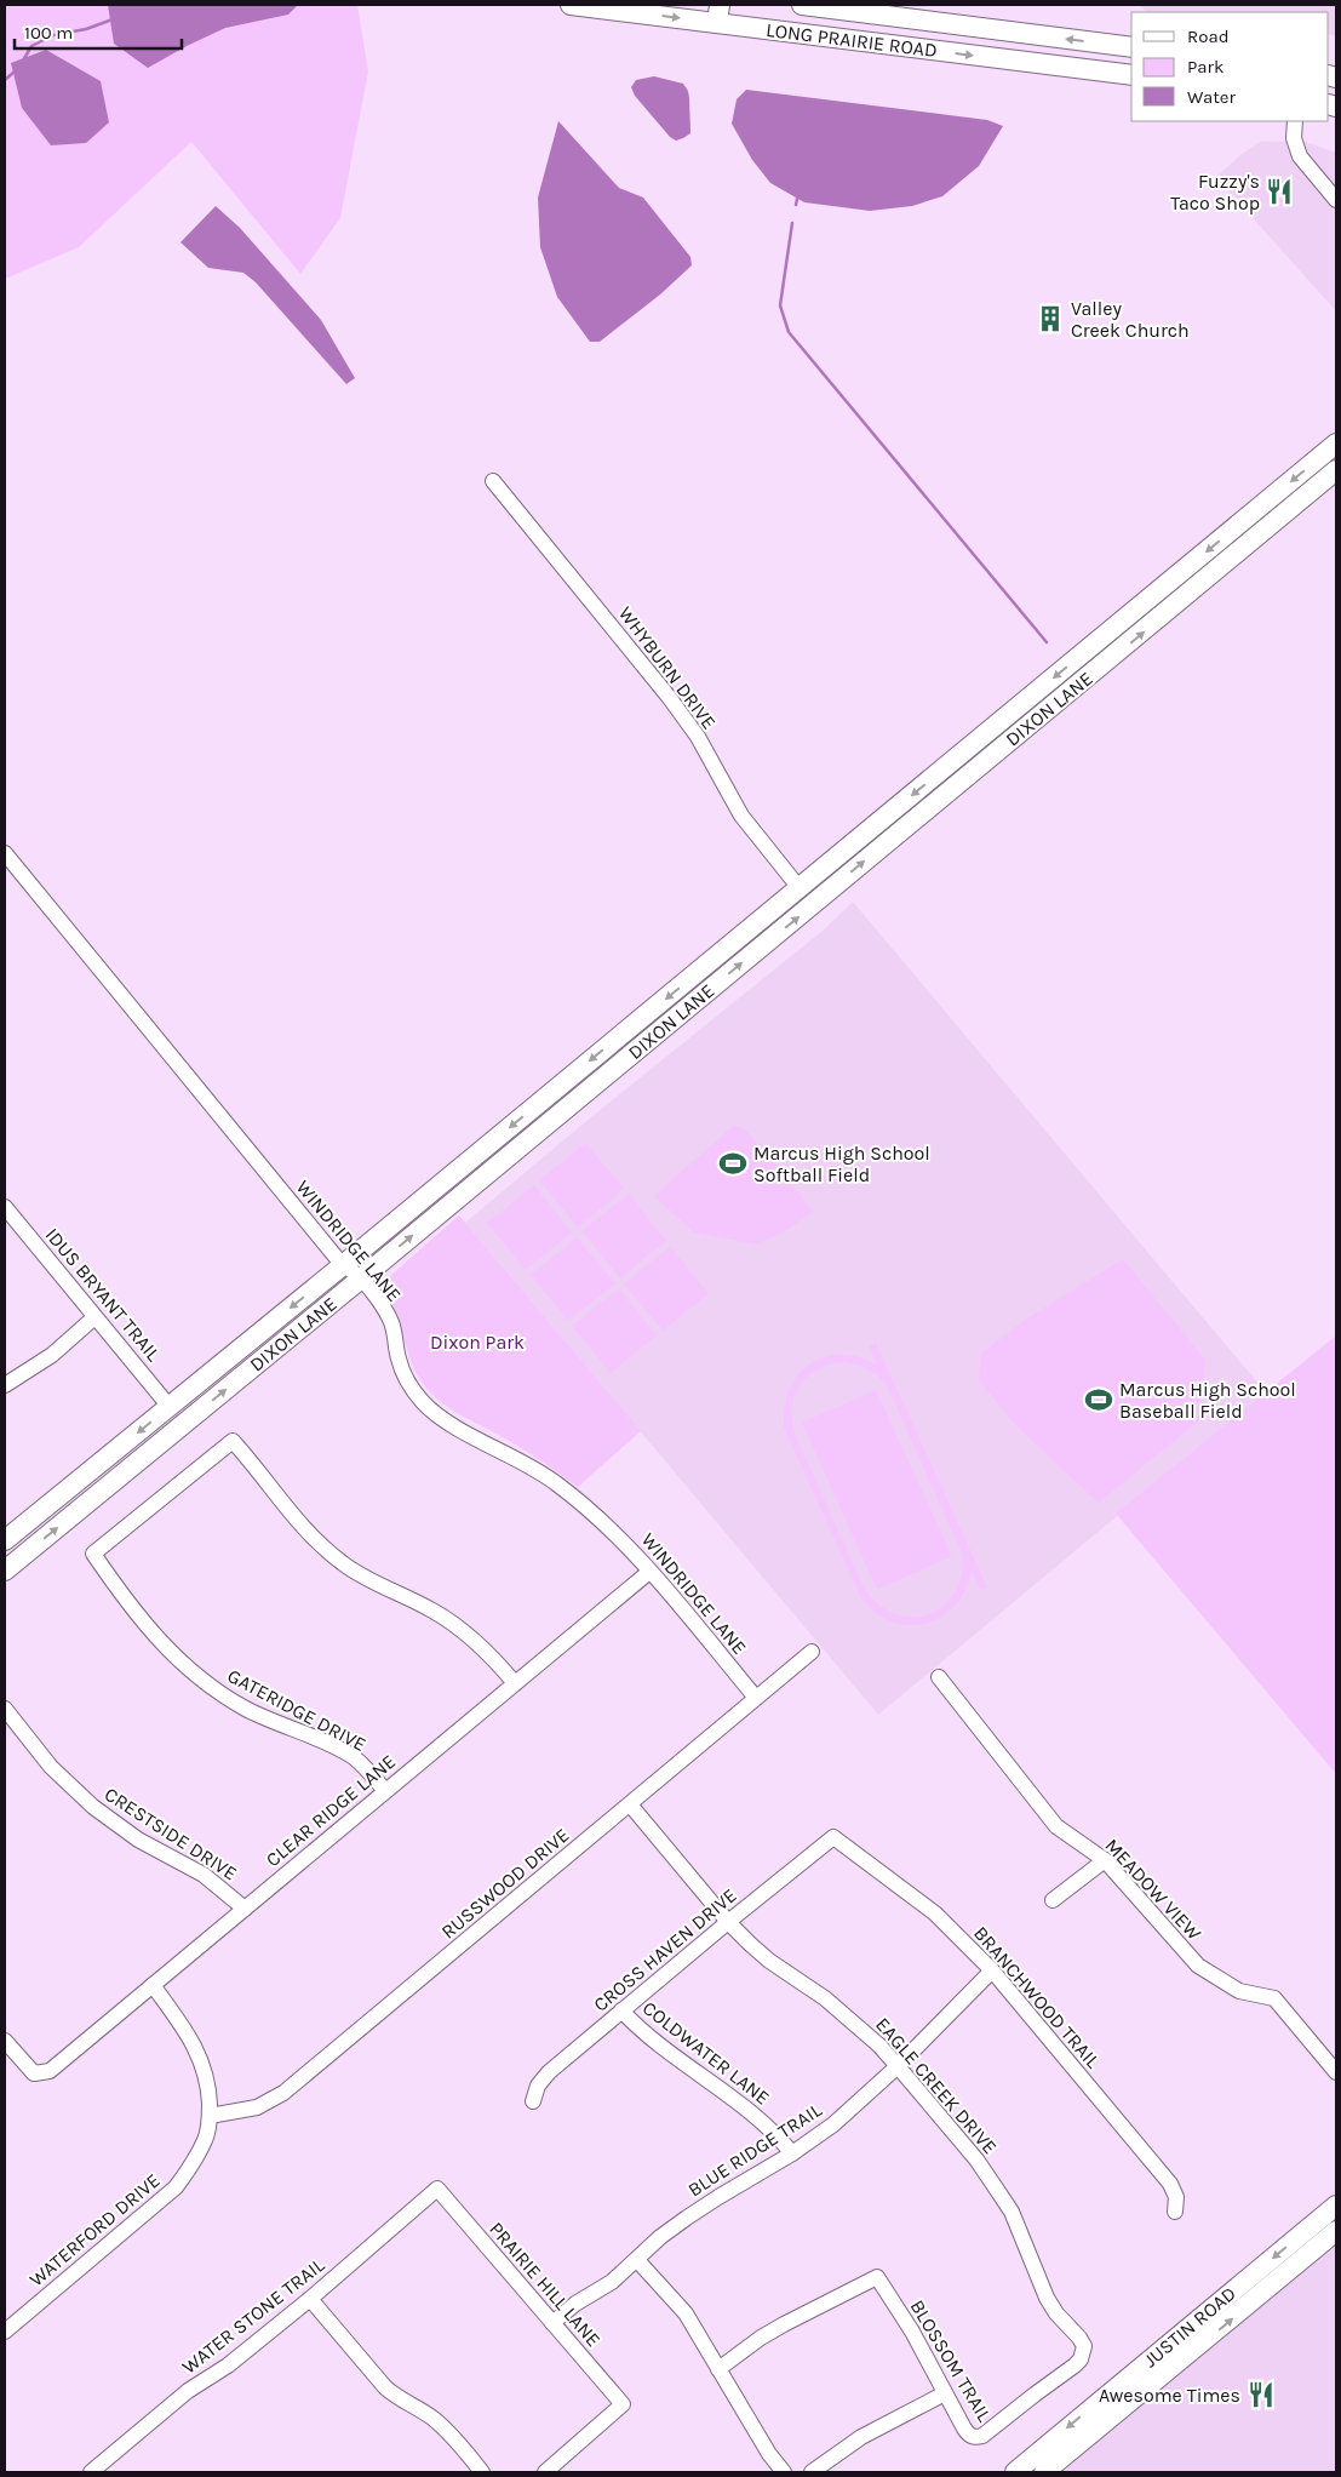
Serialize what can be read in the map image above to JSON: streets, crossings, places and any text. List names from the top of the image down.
{
  "streets": {
    "main road": ["LONG PRAIRIE ROAD", "DIXON LANE", "JUSTIN ROAD"],
    "street": [
      "WHYBURN DRIVE",
      "WINDRIDGE LANE",
      "IDUS BRYANT TRAIL",
      "GATERIDGE DRIVE",
      "CLEAR RIDGE LANE",
      "CRESTSIDE DRIVE",
      "RUSSWOOD DRIVE",
      "MEADOW VIEW",
      "CROSS HAVEN DRIVE",
      "BRANCHWOOD TRAIL",
      "COLDWATER LANE",
      "EAGLE CREEK DRIVE",
      "BLUE RIDGE TRAIL",
      "WATERFORD DRIVE",
      "PRAIRIE HILL LANE",
      "WATER STONE TRAIL",
      "BLOSSOM TRAIL"
    ]
  },
  "crossings": [
    ["WHYBURN DRIVE", "DIXON LANE"],
    ["DIXON LANE", "WINDRIDGE LANE"],
    ["DIXON LANE", "IDUS BRYANT TRAIL"],
    ["WINDRIDGE LANE", "CLEAR RIDGE LANE"],
    ["WINDRIDGE LANE", "RUSSWOOD DRIVE"],
    ["GATERIDGE DRIVE", "CLEAR RIDGE LANE"],
    ["CLEAR RIDGE LANE", "CRESTSIDE DRIVE"],
    ["CLEAR RIDGE LANE", "WATERFORD DRIVE"],
    ["RUSSWOOD DRIVE", "EAGLE CREEK DRIVE"],
    ["RUSSWOOD DRIVE", "WATERFORD DRIVE"],
    ["CROSS HAVEN DRIVE", "BRANCHWOOD TRAIL"],
    ["CROSS HAVEN DRIVE", "COLDWATER LANE"],
    ["CROSS HAVEN DRIVE", "EAGLE CREEK DRIVE"],
    ["BRANCHWOOD TRAIL", "BLUE RIDGE TRAIL"],
    ["COLDWATER LANE", "BLUE RIDGE TRAIL"],
    ["EAGLE CREEK DRIVE", "BLUE RIDGE TRAIL"],
    ["EAGLE CREEK DRIVE", "BLOSSOM TRAIL"],
    ["BLUE RIDGE TRAIL", "PRAIRIE HILL LANE"],
    ["PRAIRIE HILL LANE", "WATER STONE TRAIL"]
  ],
  "parks": ["Dixon Park"],
  "places": {
    "restaurant": ["Fuzzy's Taco Shop", "Awesome Times"],
    "building": ["Valley Creek Church"],
    "sports": ["Marcus High School Softball Field", "Marcus High School Baseball Field"]
  },
  "legend": ["Road", "Park", "Water"],
  "scale_bar": "100 m"
}
